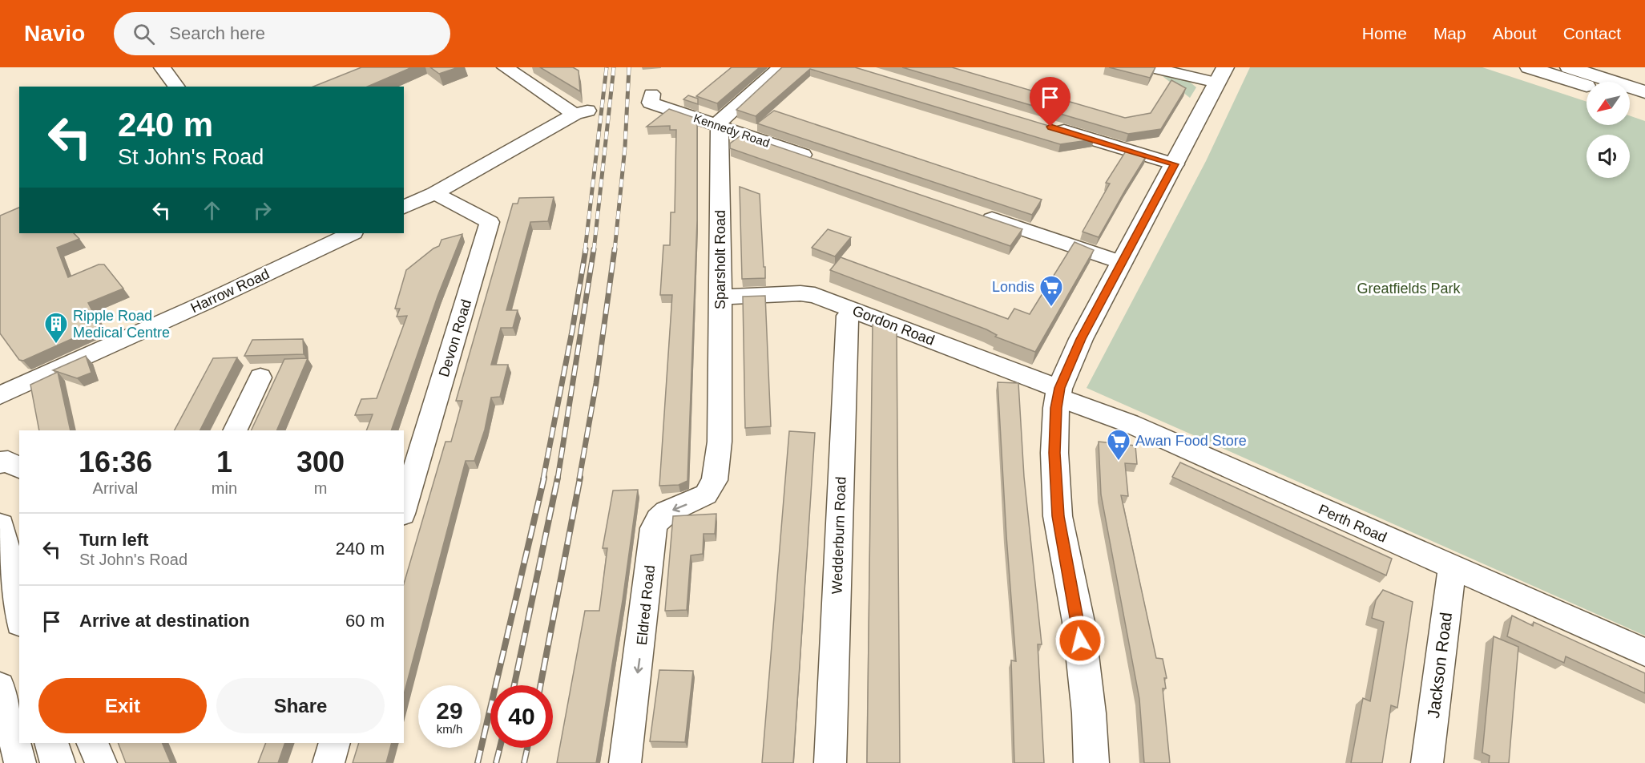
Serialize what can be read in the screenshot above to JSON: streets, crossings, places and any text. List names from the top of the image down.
{
  "streets": {
    "street": [
      "Kennedy Road",
      "Sparsholt Road",
      "Harrow Road",
      "Gordon Road",
      "Devon Road",
      "Perth Road",
      "Wedderburn Road",
      "Eldred Road",
      "Jackson Road"
    ]
  },
  "crossings": [
    ["Kennedy Road", "Sparsholt Road"],
    ["Sparsholt Road", "Gordon Road"],
    ["Sparsholt Road", "Eldred Road"],
    ["Gordon Road", "Perth Road"],
    ["Gordon Road", "Wedderburn Road"],
    ["Perth Road", "Jackson Road"]
  ],
  "one_way": ["Eldred Road"],
  "parks": ["Greatfields Park"],
  "places": {
    "supermarket": ["Londis", "Awan Food Store"],
    "building": ["Ripple Road Medical Centre"]
  },
  "north": "bottom left",
  "page": {
    "header": "Navio",
    "search": "Search here",
    "nav": [
      "Home",
      "Map",
      "About",
      "Contact"
    ],
    "turn": ["240 m", "St John's Road"],
    "eta": [
      "16:36",
      "Arrival",
      "1",
      "min",
      "300",
      "m"
    ],
    "list": [
      {
        "name": "Turn left",
        "note": "St John's Road",
        "value": "240 m"
      },
      {
        "name": "Arrive at destination",
        "value": "60 m"
      }
    ],
    "buttons": ["Exit", "Share"],
    "speed": "29 km/h",
    "limit": "40"
  }
}
